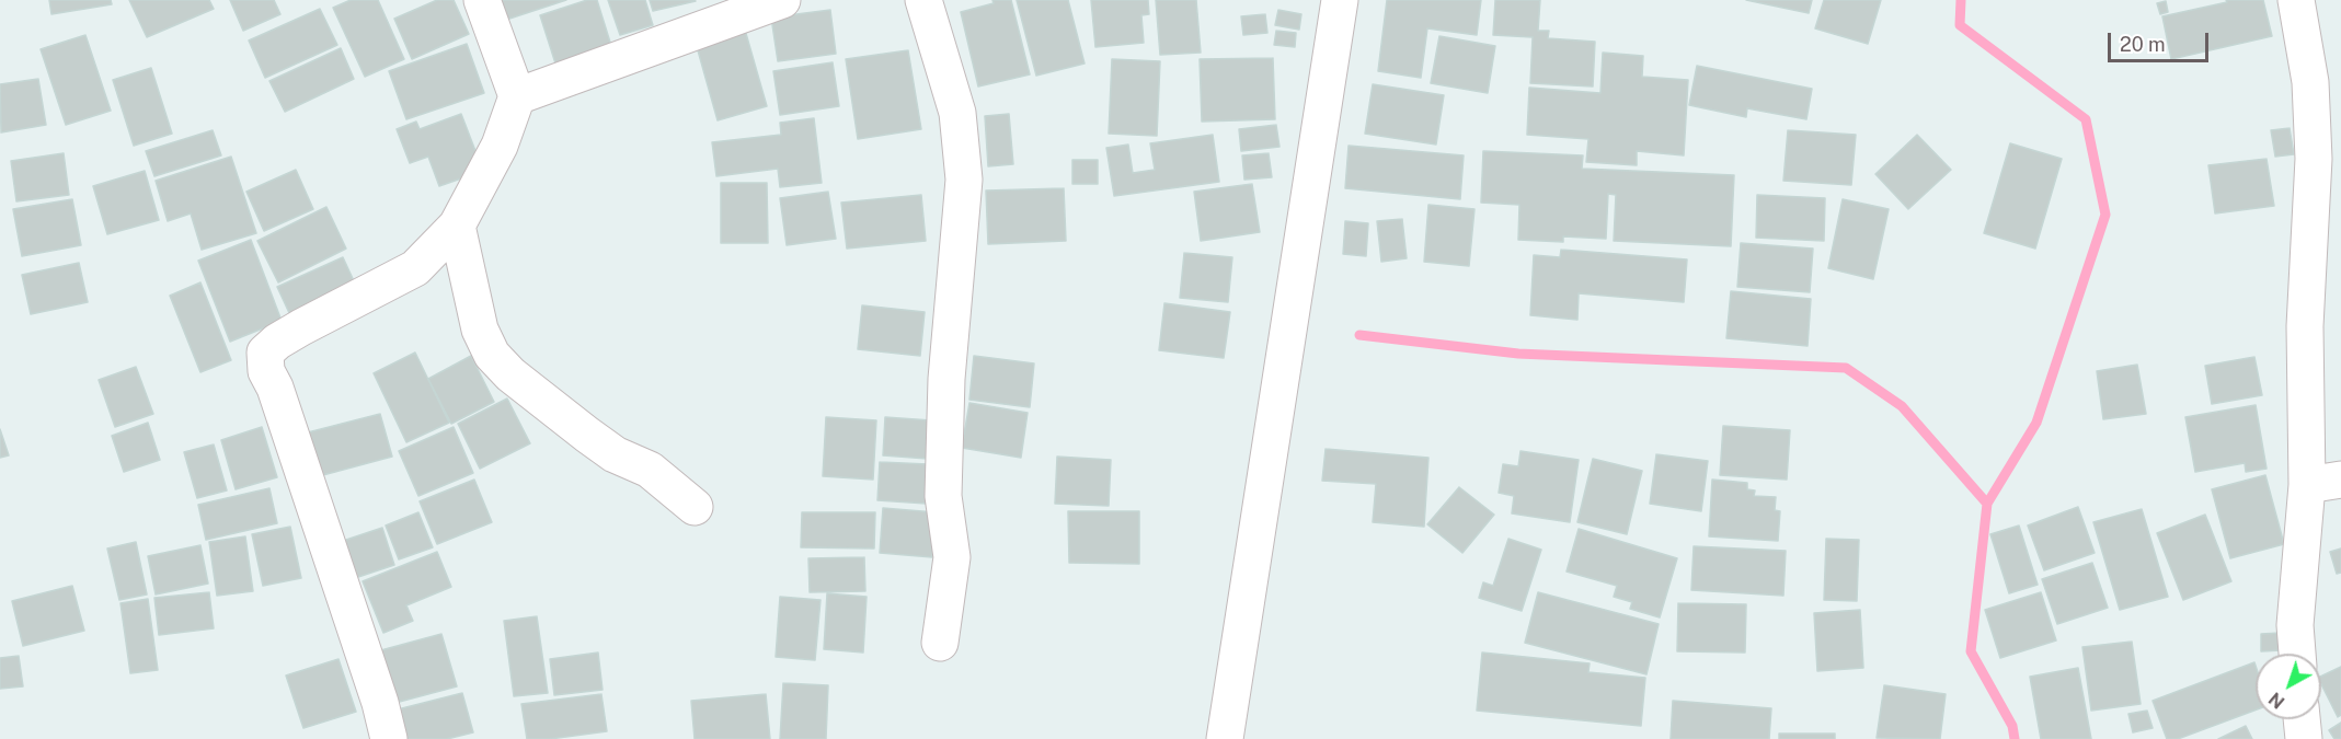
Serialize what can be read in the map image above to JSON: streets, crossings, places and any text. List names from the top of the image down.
{
  "scale_bar": "20 m",
  "north": "bottom left"
}
